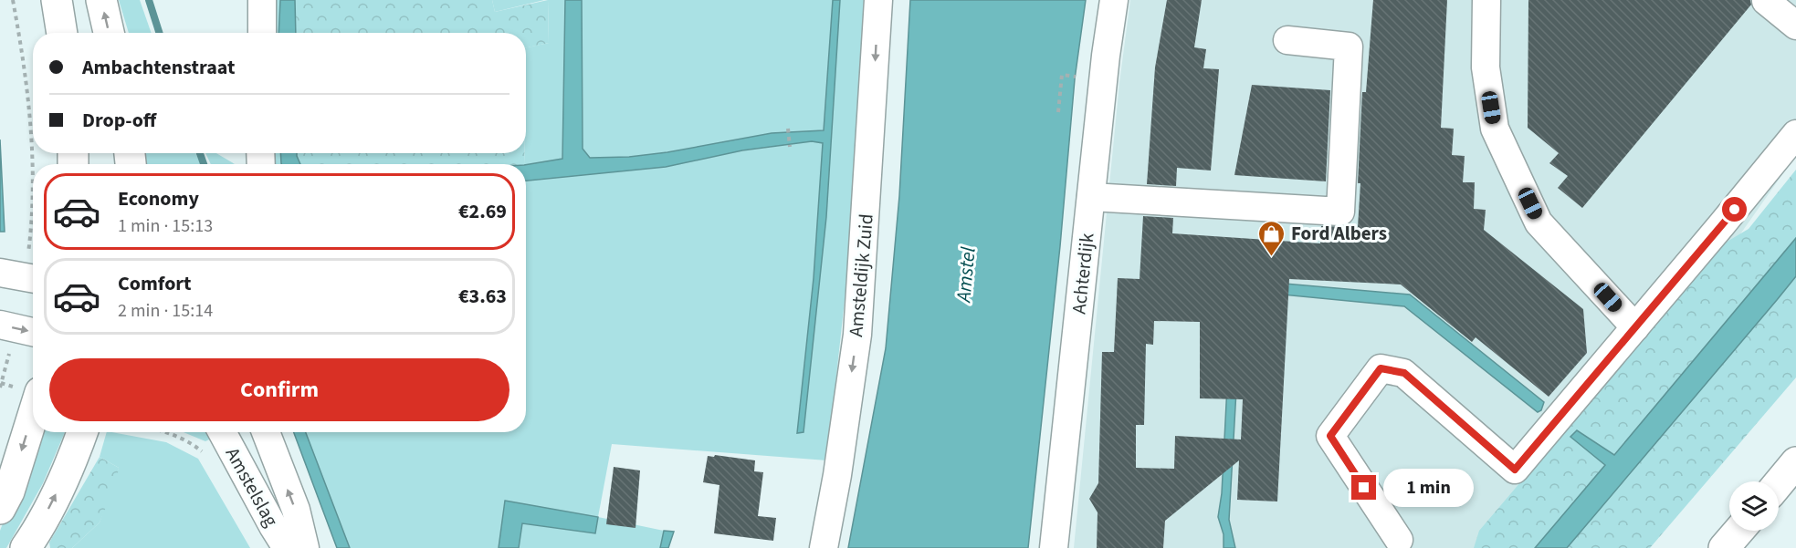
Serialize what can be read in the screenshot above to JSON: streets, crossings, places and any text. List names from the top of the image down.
{
  "streets": {
    "street": ["Achterdijk", "Amsteldijk Zuid", "Amstelslag"]
  },
  "one_way": ["Amsteldijk Zuid", "Amstelslag"],
  "water": ["Amstel"],
  "places": {
    "shop": ["Ford Albers"]
  },
  "page": {
    "banner": ["Ambachtenstraat", "Drop-off"],
    "list": [
      {
        "name": "Economy",
        "note": "1 min · 15:13",
        "value": "€2.69"
      },
      {
        "name": "Comfort",
        "note": "2 min · 15:14",
        "value": "€3.63"
      }
    ],
    "buttons": "Confirm",
    "bubble": "1 min"
  }
}
